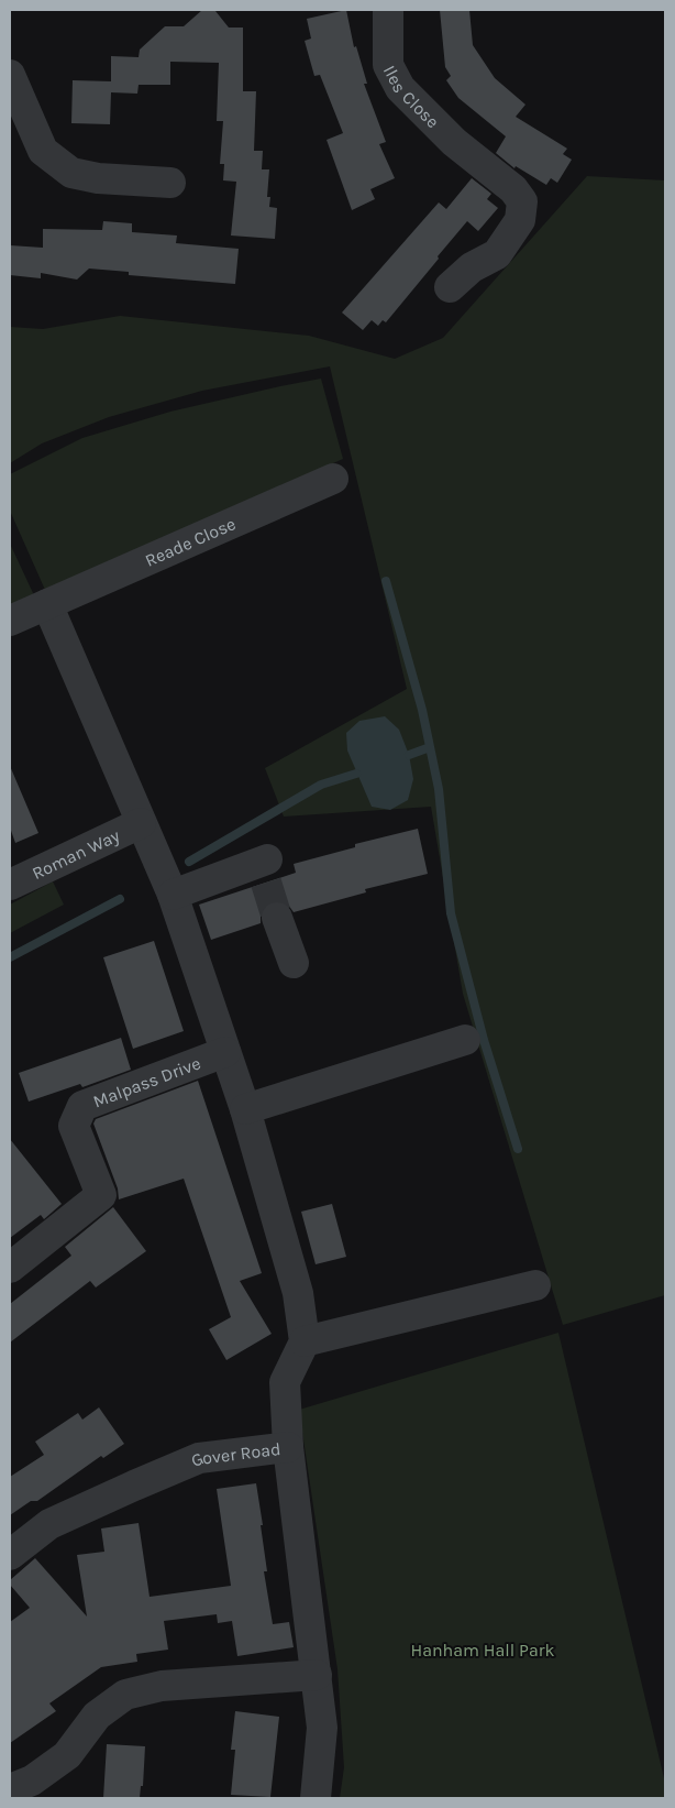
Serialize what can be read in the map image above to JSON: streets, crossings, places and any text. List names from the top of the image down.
{
  "streets": {
    "street": [
      "Iles Close",
      "Reade Close",
      "Roman Way",
      "Malpass Drive",
      "Gover Road"
    ]
  },
  "parks": ["Hanham Hall Park"]
}
